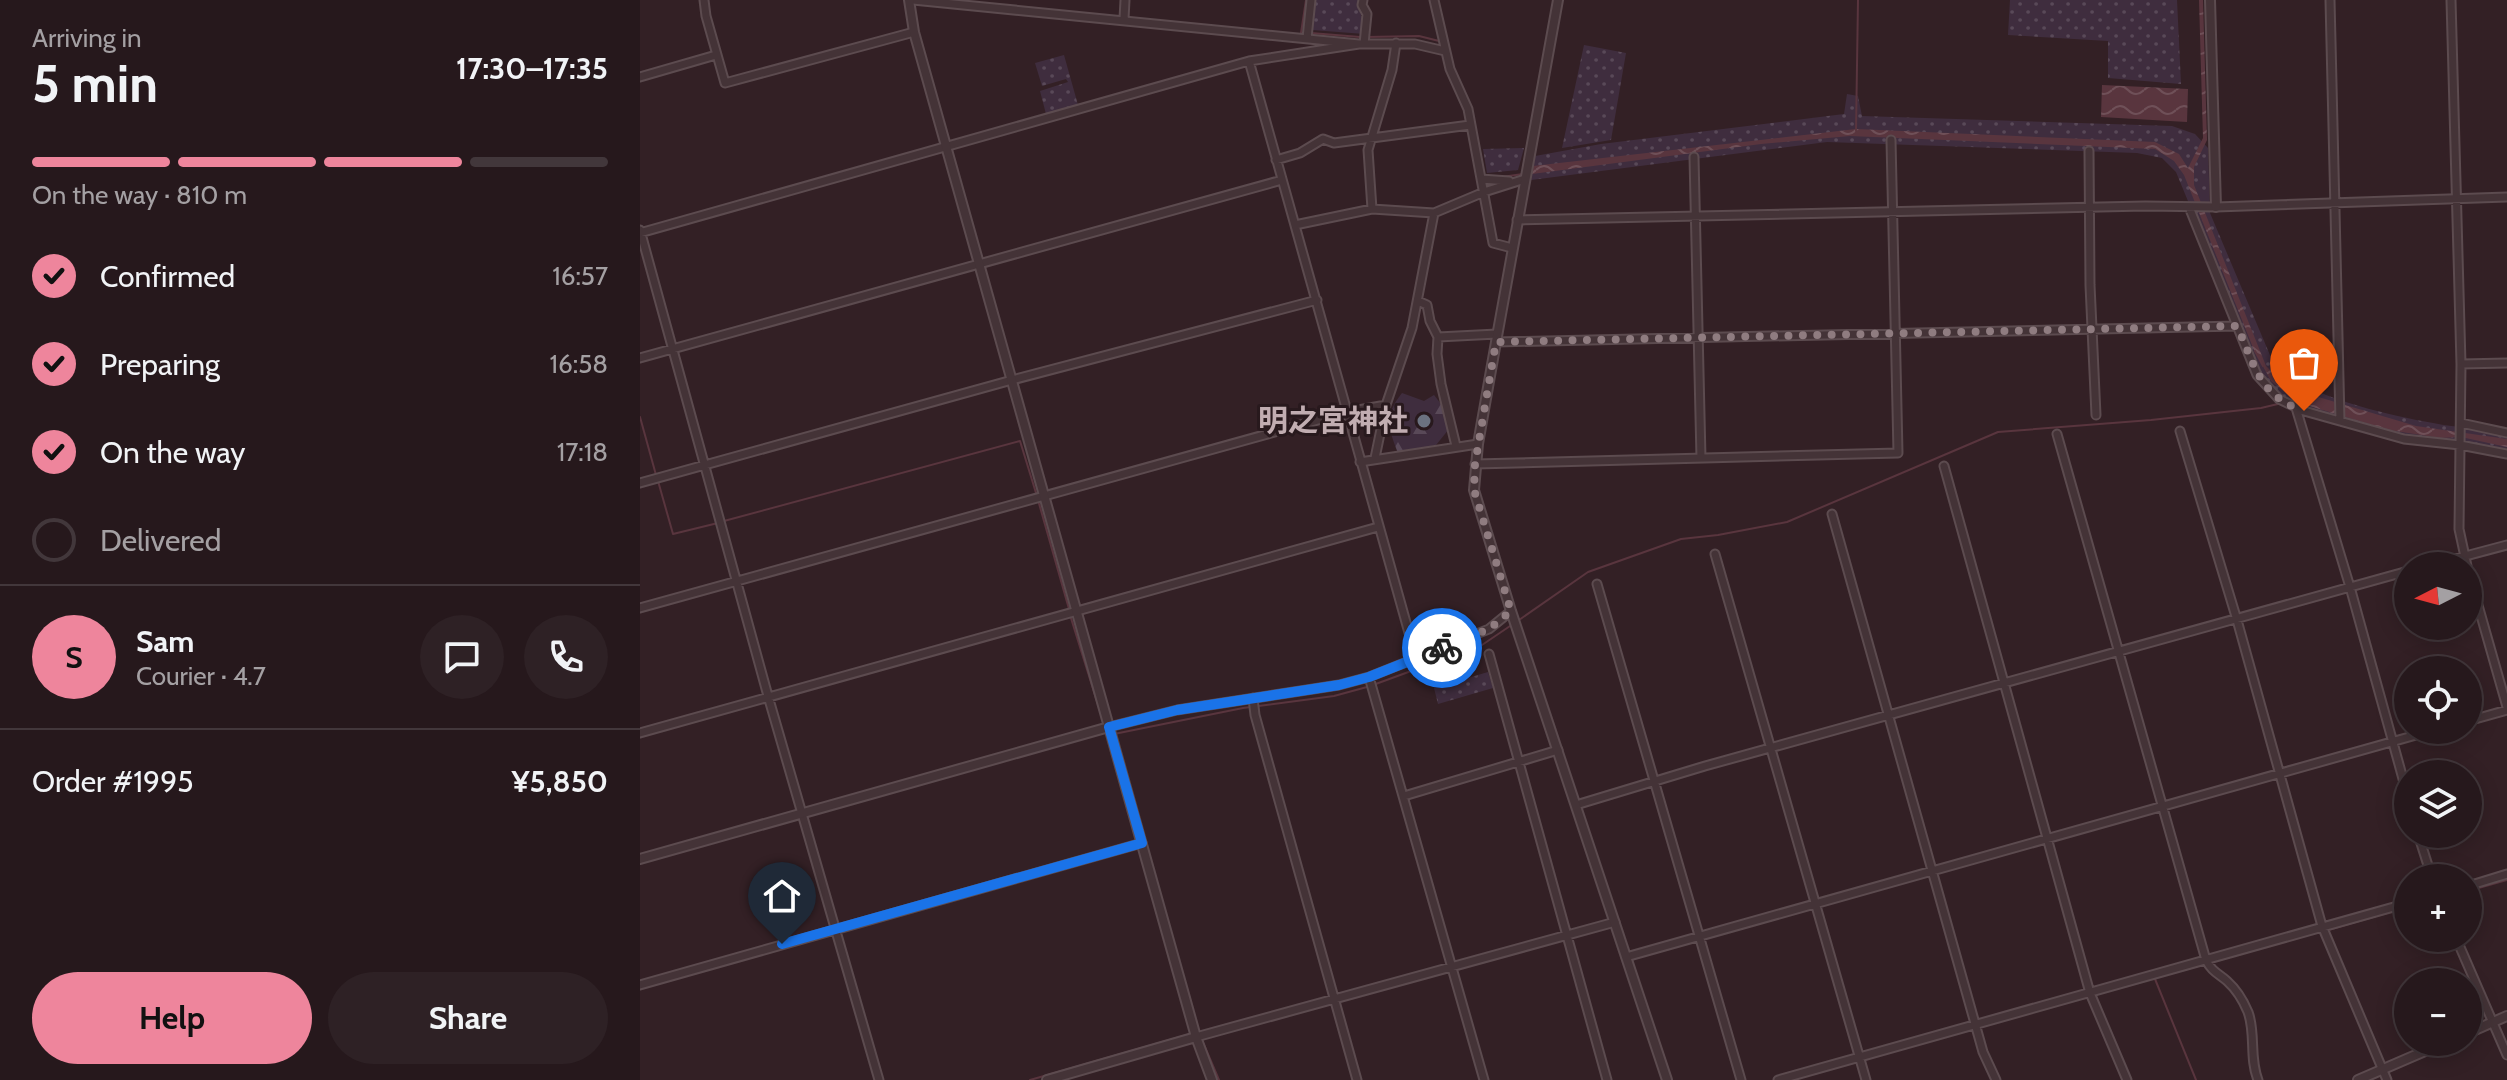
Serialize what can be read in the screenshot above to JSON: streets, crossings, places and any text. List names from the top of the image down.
{
  "places": ["明之宮神社"],
  "north": "left",
  "page": {
    "heading": ["5 min", "Arriving in", "17:30–17:35"],
    "panel": [
      "Sam",
      "Courier · 4.7",
      "Order #1995",
      "¥5,850"
    ],
    "bar": "On the way · 810 m",
    "list": [
      ["Confirmed", "16:57"],
      ["Preparing", "16:58"],
      ["On the way", "17:18"],
      "Delivered"
    ],
    "map_buttons": ["+", "−"],
    "round": "S",
    "buttons": ["Help", "Share"]
  }
}
